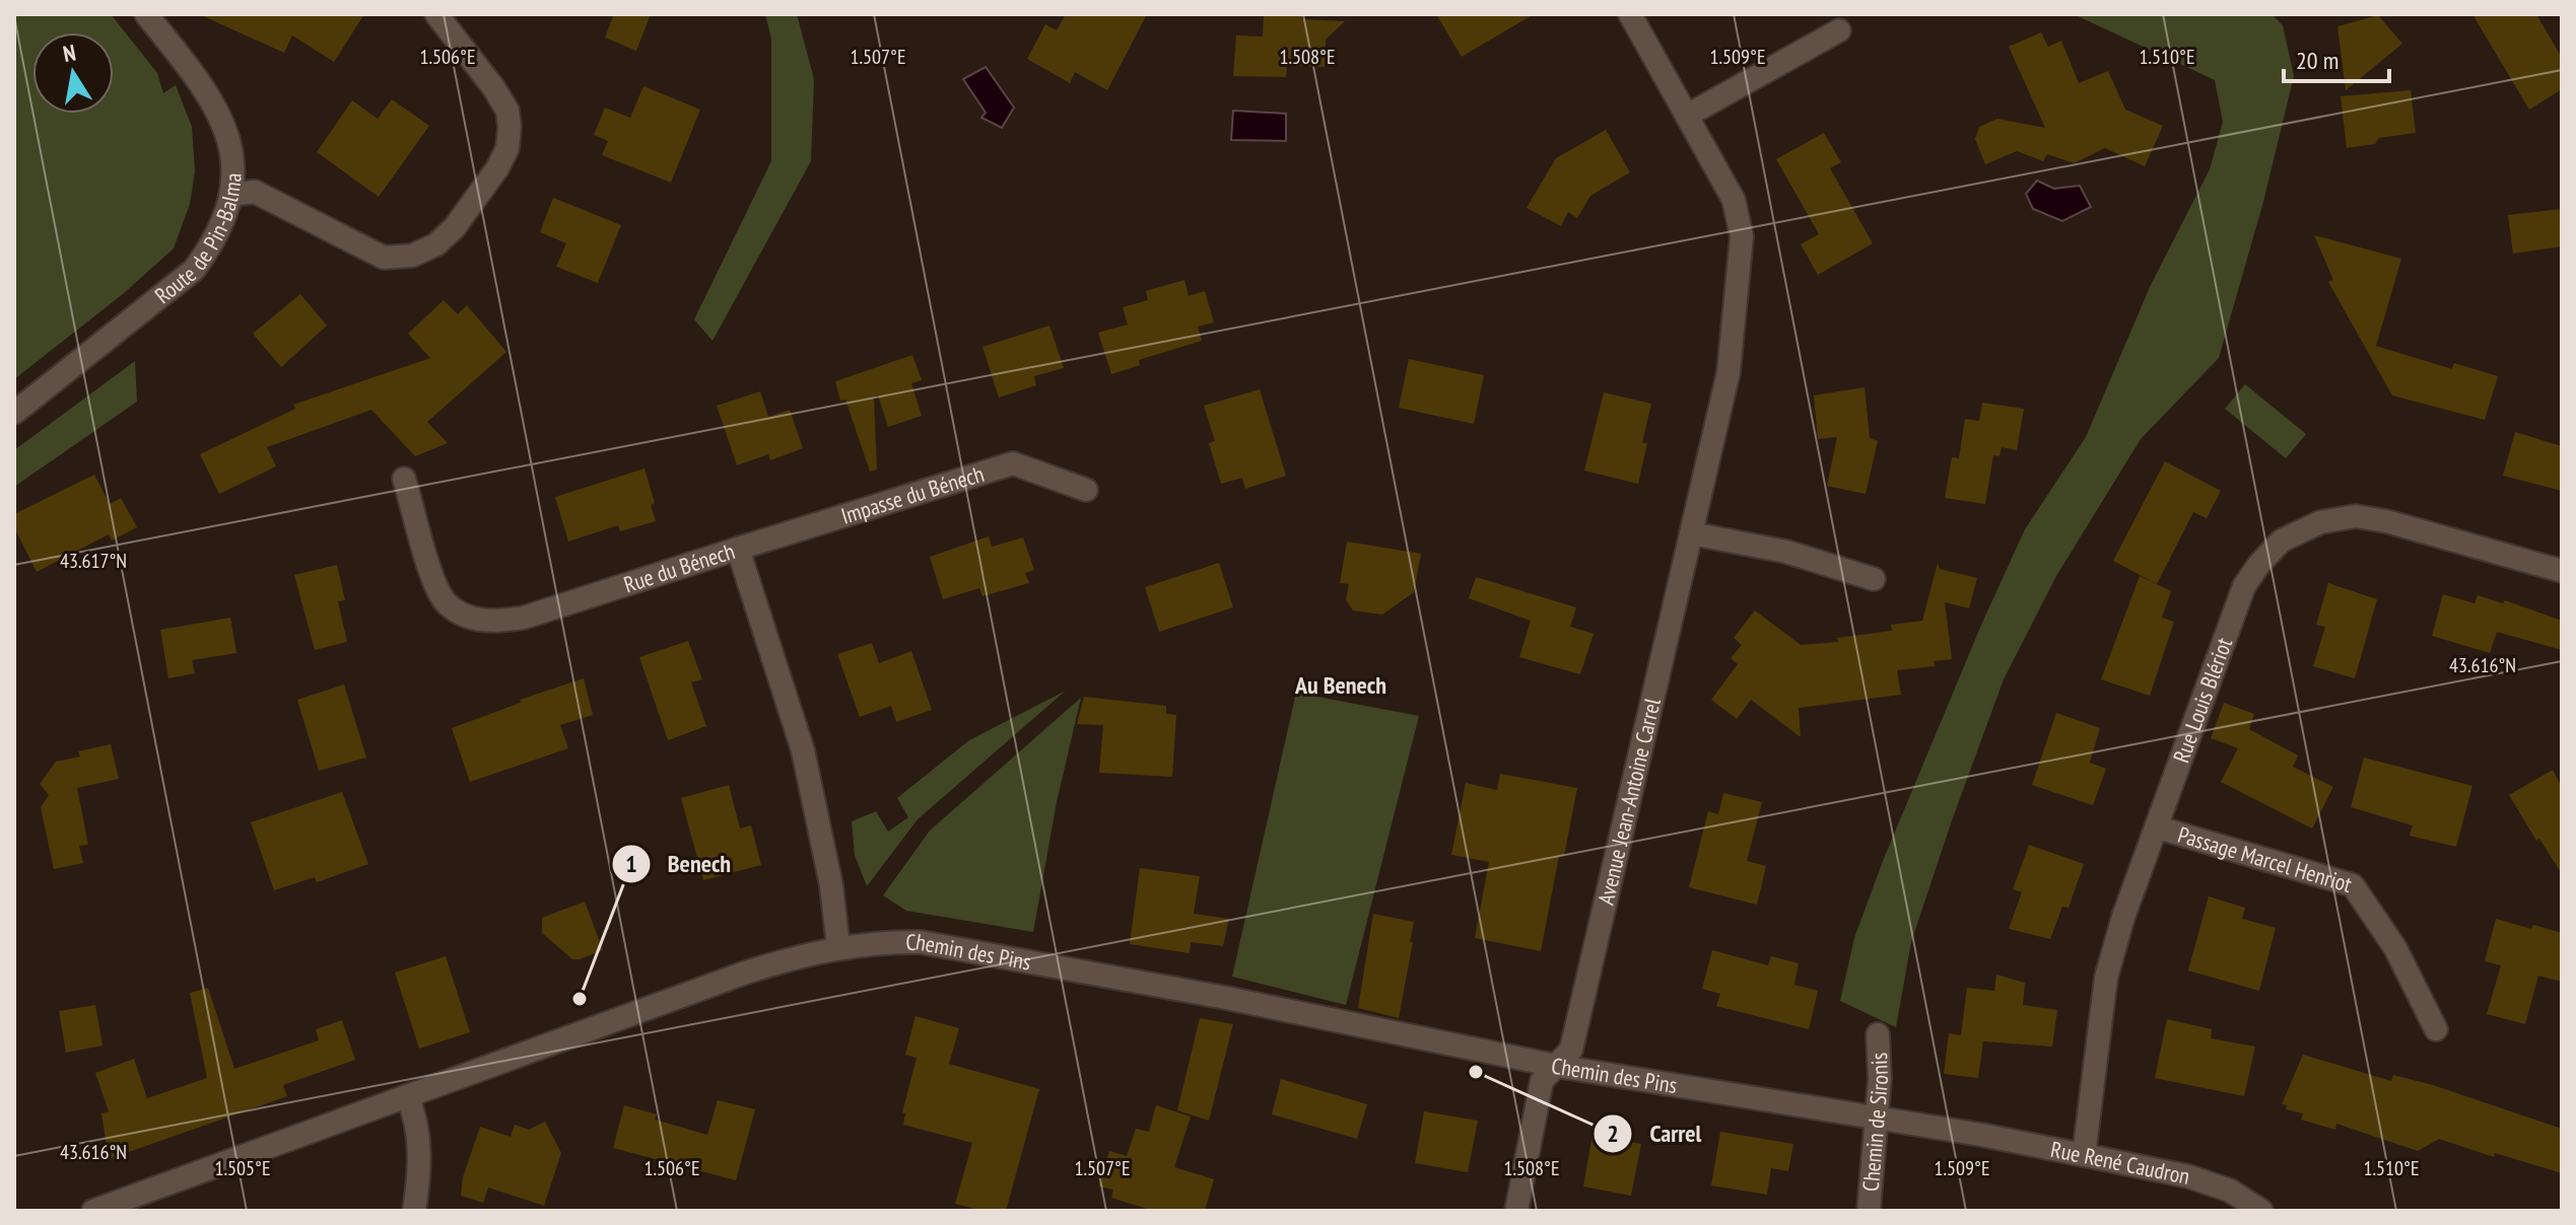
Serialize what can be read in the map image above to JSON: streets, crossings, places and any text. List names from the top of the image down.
{
  "streets": {
    "street": [
      "Route de Pin-Balma",
      "Impasse du Bénech",
      "Rue du Bénech",
      "Rue Louis Blériot",
      "Avenue Jean-Antoine Carrel",
      "Passage Marcel Henriot",
      "Chemin des Pins",
      "Chemin de Sironis",
      "Rue René Caudron"
    ]
  },
  "crossings": [
    ["Impasse du Bénech", "Rue du Bénech"],
    ["Rue du Bénech", "Chemin des Pins"],
    ["Rue Louis Blériot", "Passage Marcel Henriot"],
    ["Rue Louis Blériot", "Rue René Caudron"],
    ["Avenue Jean-Antoine Carrel", "Chemin des Pins"],
    ["Chemin des Pins", "Chemin de Sironis"],
    ["Chemin des Pins", "Rue René Caudron"],
    ["Chemin de Sironis", "Rue René Caudron"]
  ],
  "districts": ["Au Benech"],
  "places": ["Benech", "Carrel"],
  "scale_bar": "20 m",
  "north": "top",
  "coordinates": [
    "1.506°E",
    "1.507°E",
    "1.508°E",
    "1.509°E",
    "1.510°E",
    "43.617°N",
    "43.616°N",
    "1.505°E"
  ]
}
